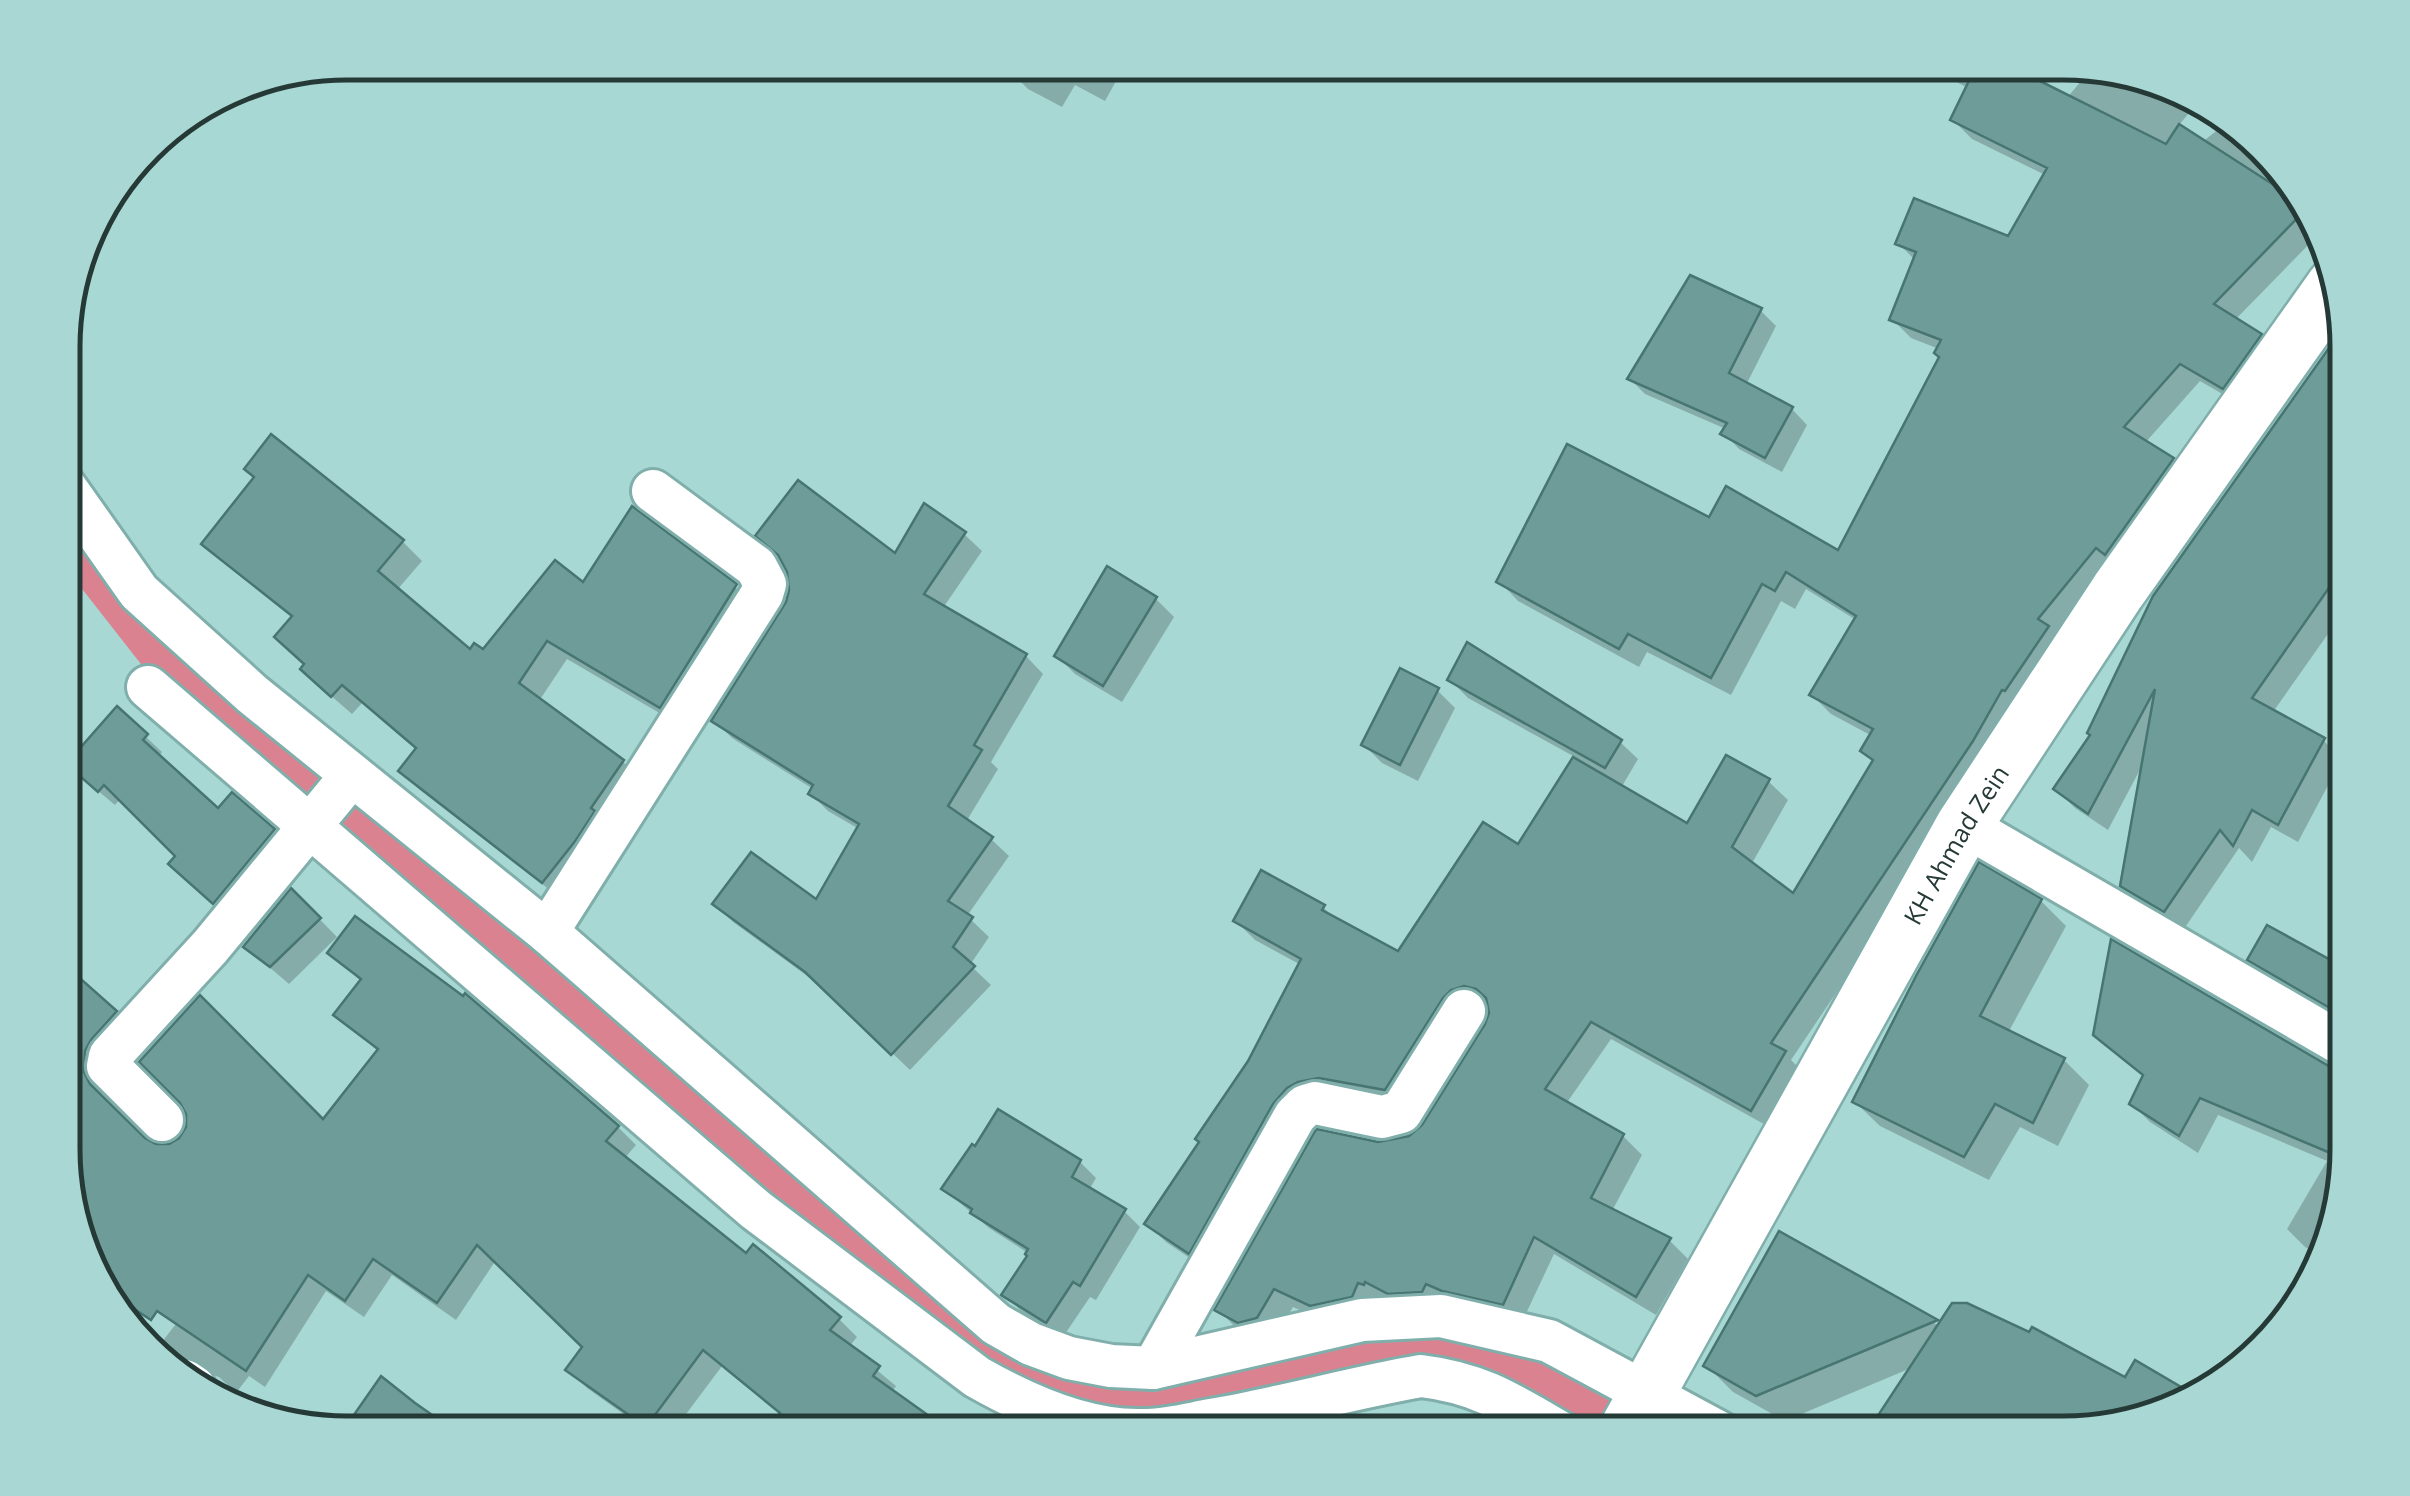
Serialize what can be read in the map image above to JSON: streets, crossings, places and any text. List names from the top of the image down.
{
  "streets": {
    "street": ["KH Ahmad Zein"]
  }
}
